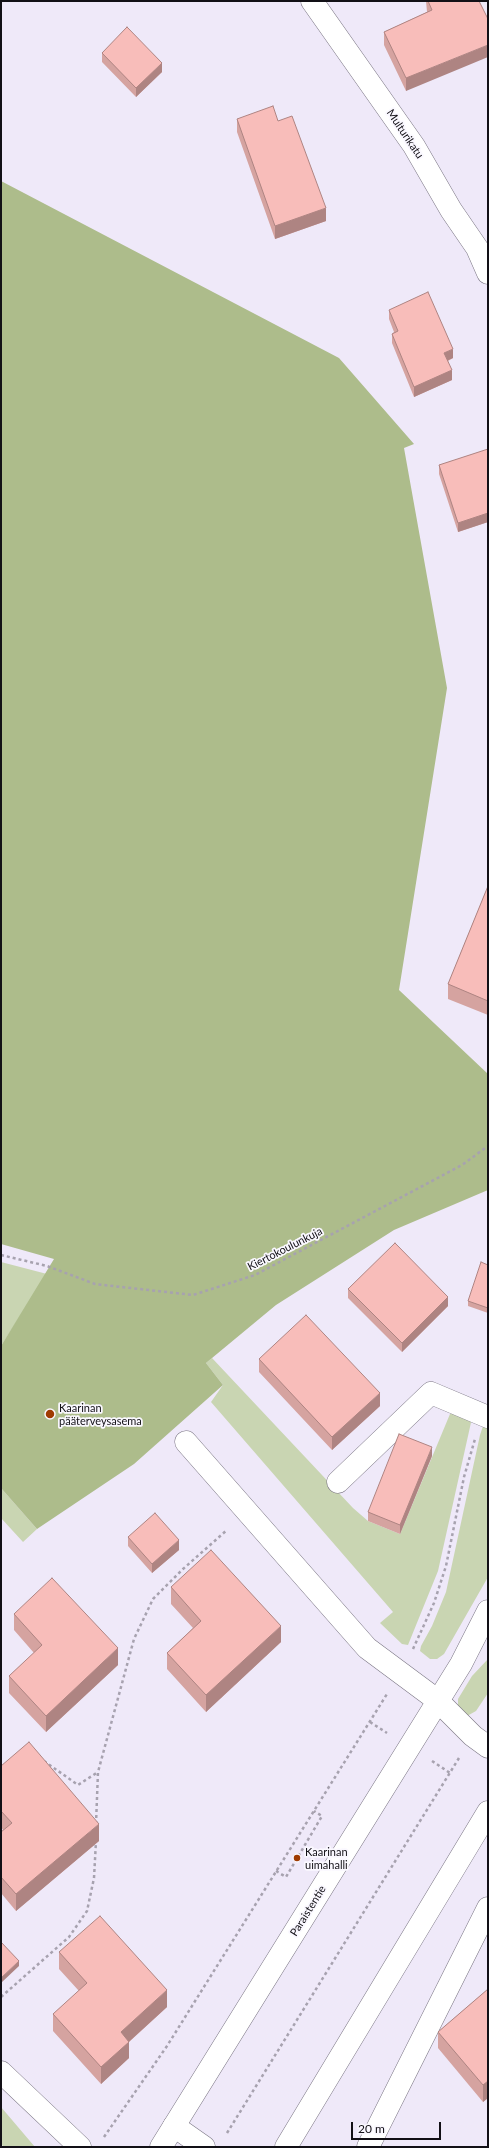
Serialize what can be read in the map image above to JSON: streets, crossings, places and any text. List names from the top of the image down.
{
  "streets": {
    "main road": ["Multurikatu", "Paraistentie"],
    "path": ["Kiertokoulunkuja"]
  },
  "places": ["Kaarinan pääterveysasema", "Kaarinan uimahalli"],
  "scale_bar": "20 m"
}
